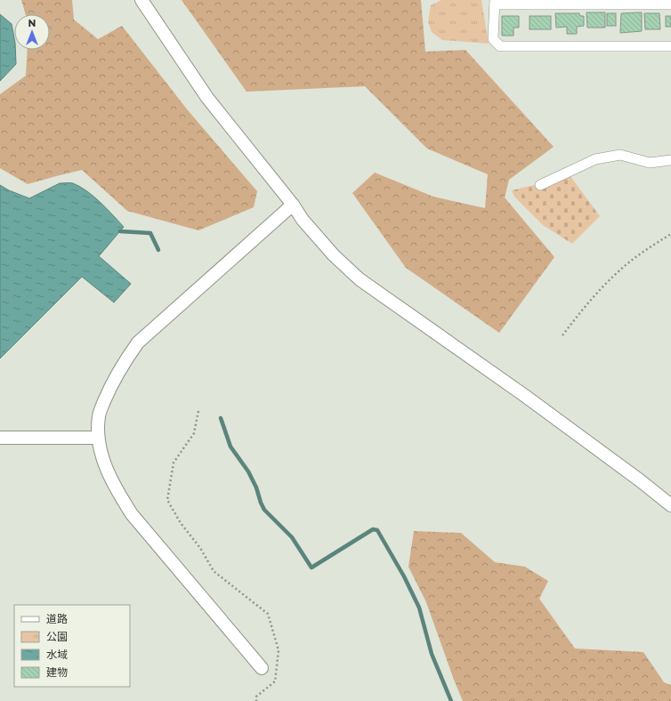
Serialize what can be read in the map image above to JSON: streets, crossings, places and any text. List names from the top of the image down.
{
  "legend": [
    "道路",
    "公園",
    "水域",
    "建物"
  ],
  "north": "top"
}
